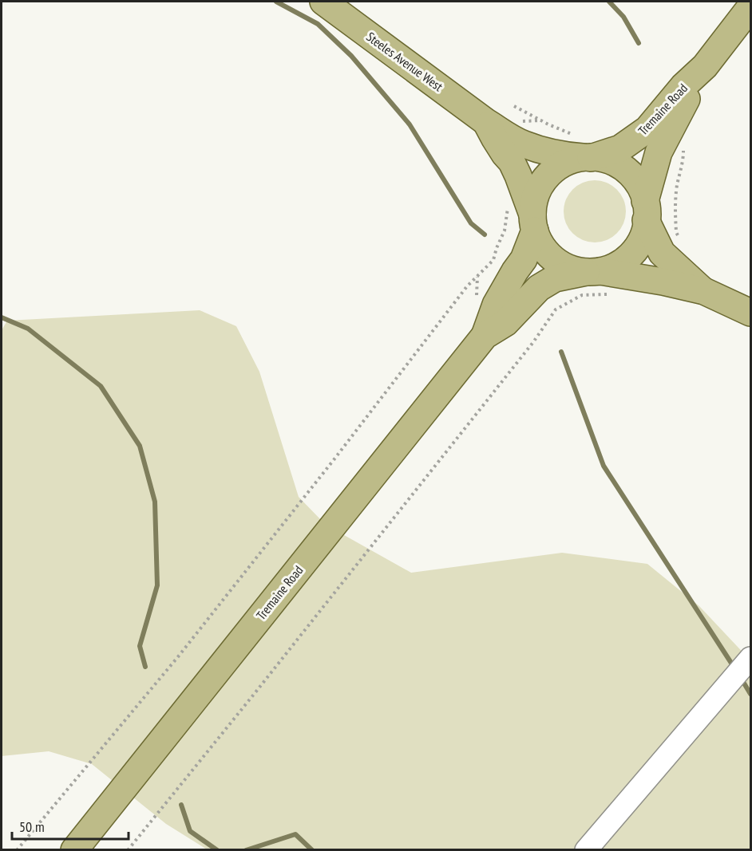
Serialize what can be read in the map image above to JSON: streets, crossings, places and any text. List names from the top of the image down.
{
  "streets": {
    "main road": ["Steeles Avenue West", "Tremaine Road"]
  },
  "crossings": [
    ["Steeles Avenue West", "Tremaine Road"]
  ],
  "scale_bar": "50 m"
}
